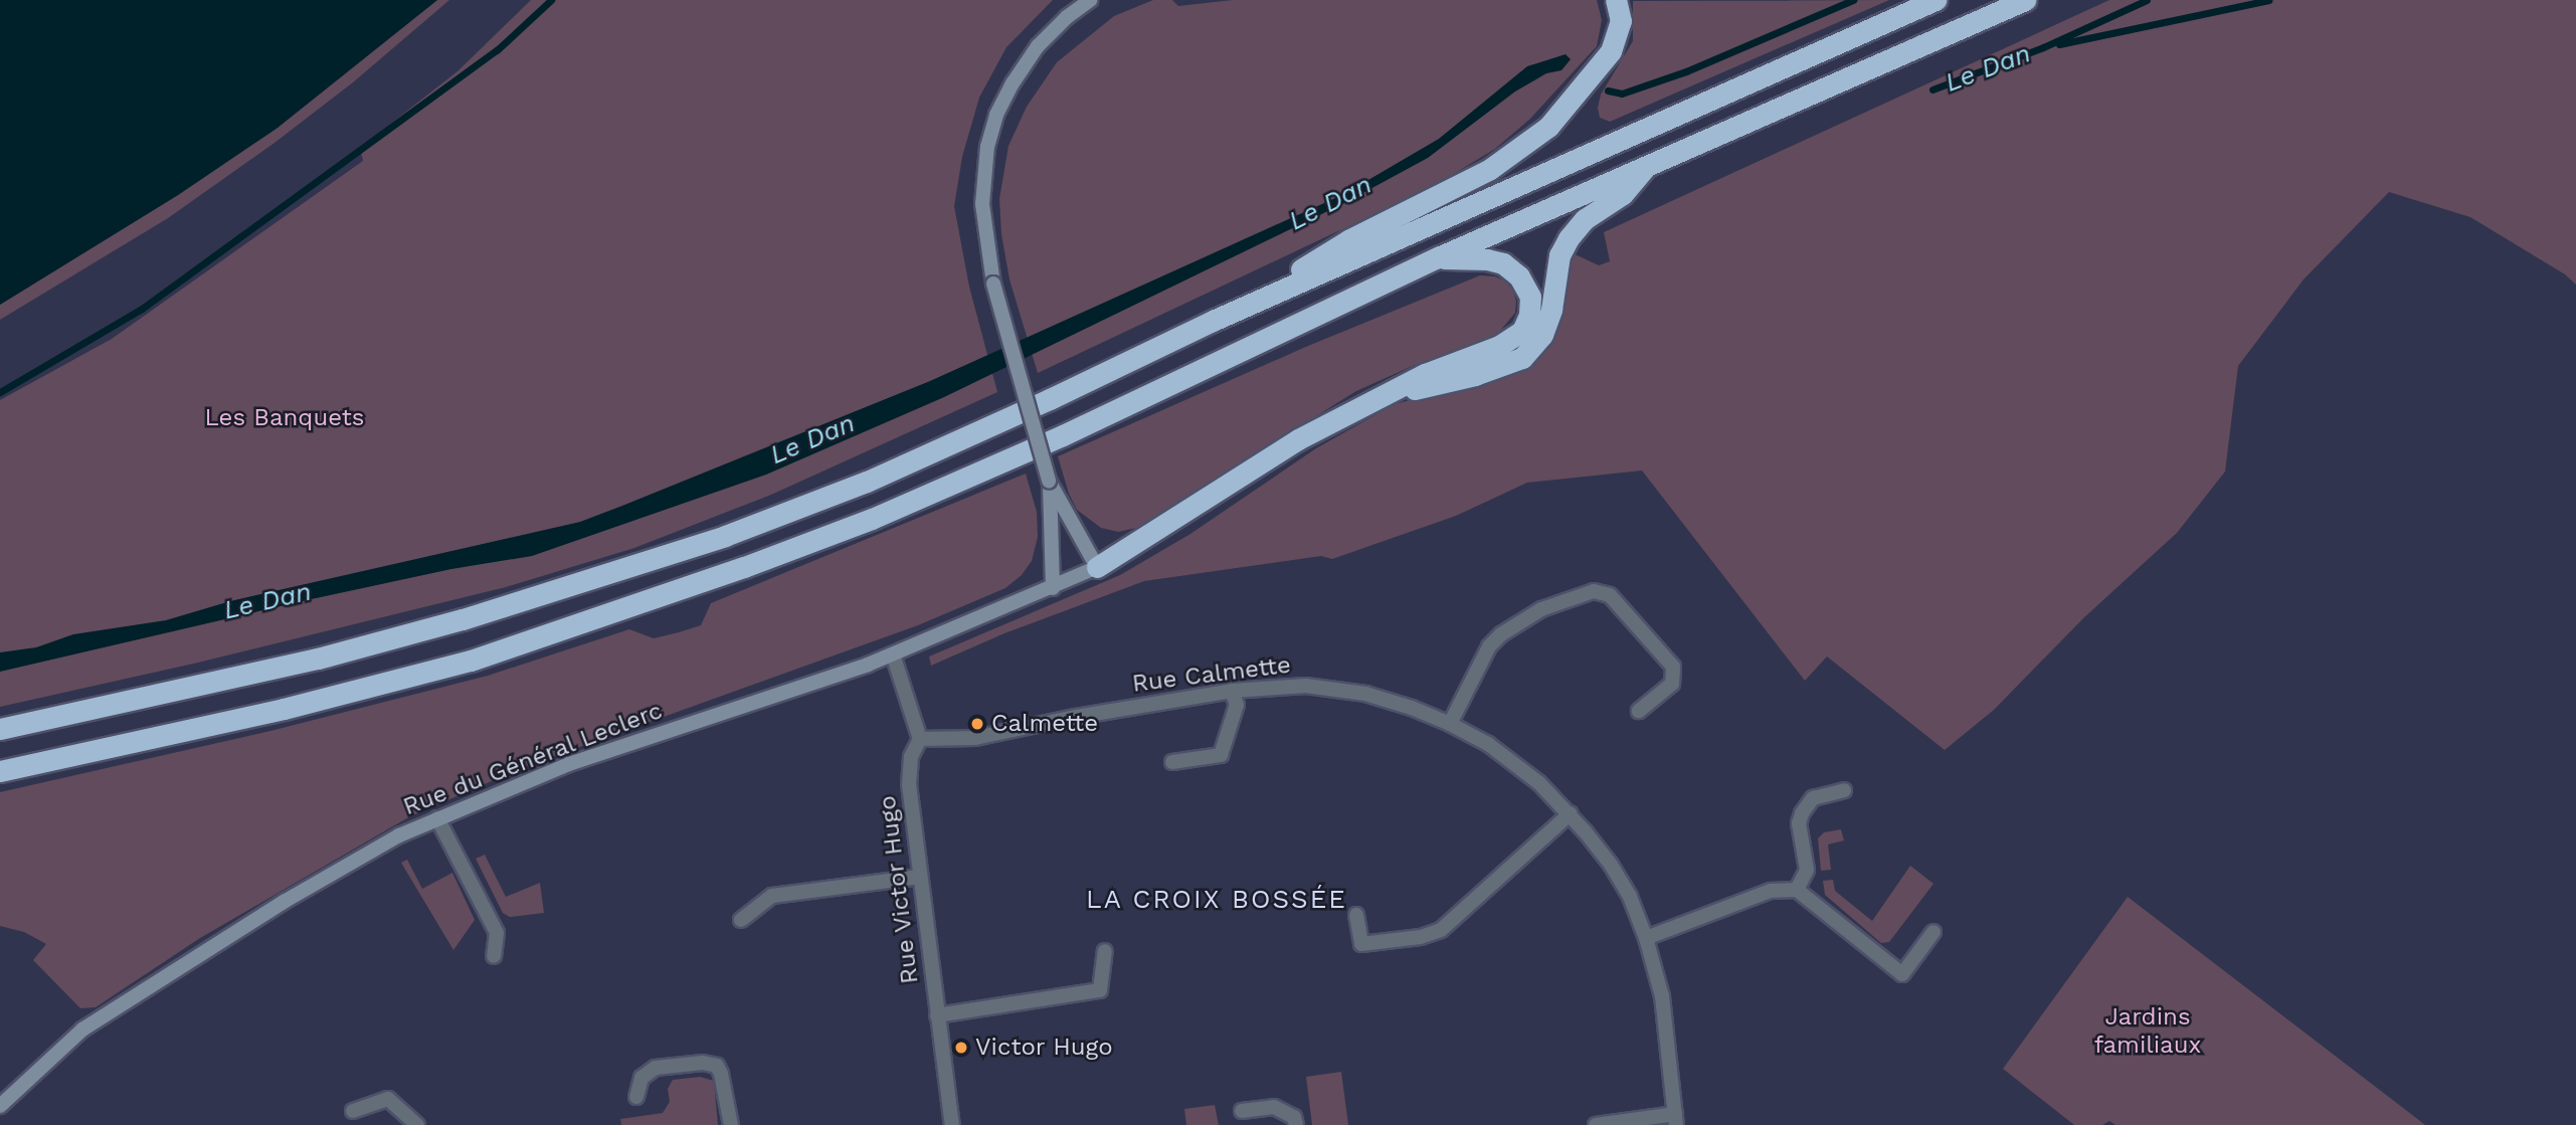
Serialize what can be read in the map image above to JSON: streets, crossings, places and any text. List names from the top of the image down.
{
  "streets": {
    "street": ["Rue Calmette", "Rue du Général Leclerc", "Rue Victor Hugo"]
  },
  "crossings": [
    ["Rue Calmette", "Rue Victor Hugo"]
  ],
  "districts": ["LA CROIX BOSSÉE"],
  "water": ["Le Dan"],
  "parks": ["Les Banquets", "Jardins familiaux"],
  "places": ["Calmette", "Victor Hugo"]
}
